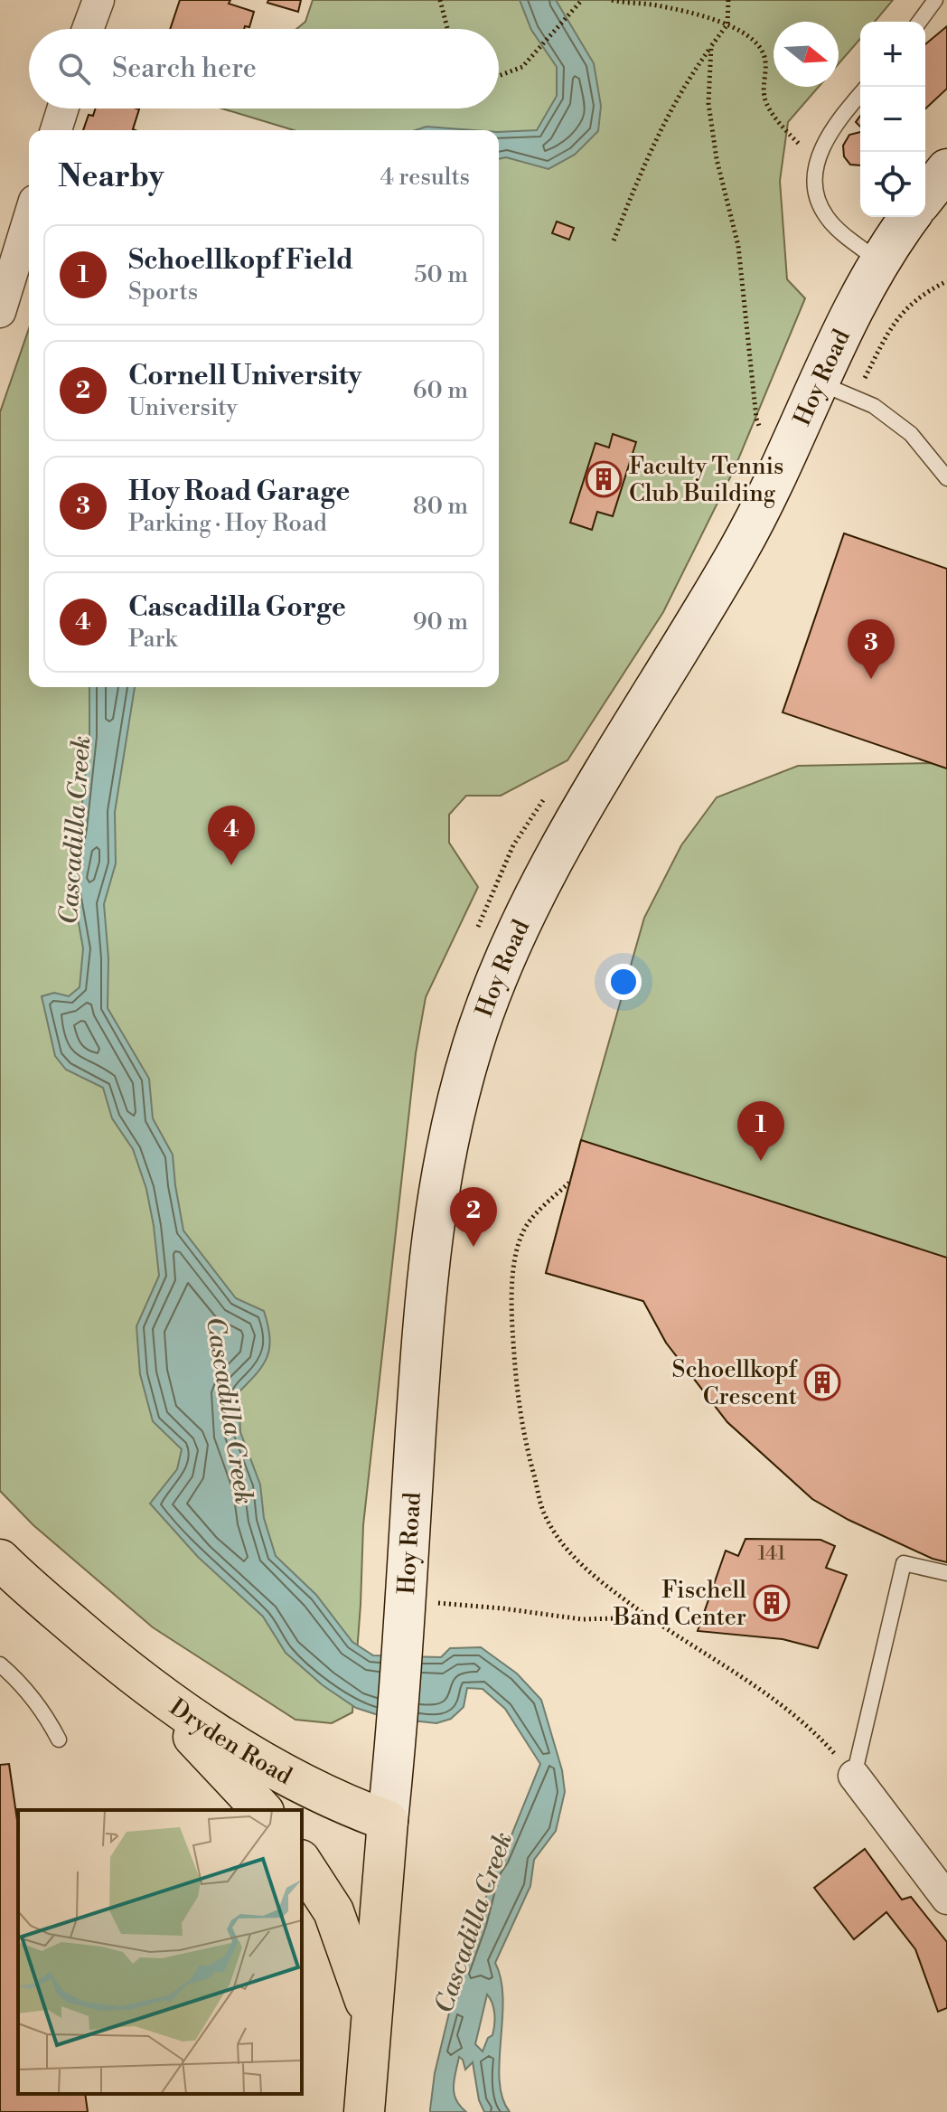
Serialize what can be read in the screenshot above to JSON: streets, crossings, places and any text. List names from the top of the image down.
{
  "streets": {
    "main road": ["Dryden Road"],
    "street": ["Hoy Road"]
  },
  "crossings": [
    ["Hoy Road", "Dryden Road"]
  ],
  "water": ["Cascadilla Creek"],
  "places": {
    "building": ["Faculty Tennis Club Building", "Schoellkopf Crescent", "Fischell Band Center"]
  },
  "house_numbers": ["141"],
  "north": "right",
  "page": {
    "map_buttons": ["+", "−"],
    "search": "Search here",
    "heading": ["Nearby", "4 results"],
    "list": [
      {
        "mark": "1",
        "name": "Schoellkopf Field",
        "note": "Sports",
        "value": "50 m"
      },
      {
        "mark": "2",
        "name": "Cornell University",
        "note": "University",
        "value": "60 m"
      },
      {
        "mark": "3",
        "name": "Hoy Road Garage",
        "note": "Parking · Hoy Road",
        "value": "80 m"
      },
      {
        "mark": "4",
        "name": "Cascadilla Gorge",
        "note": "Park",
        "value": "90 m"
      }
    ],
    "pins": [
      "3",
      "4",
      "1",
      "2"
    ]
  }
}
